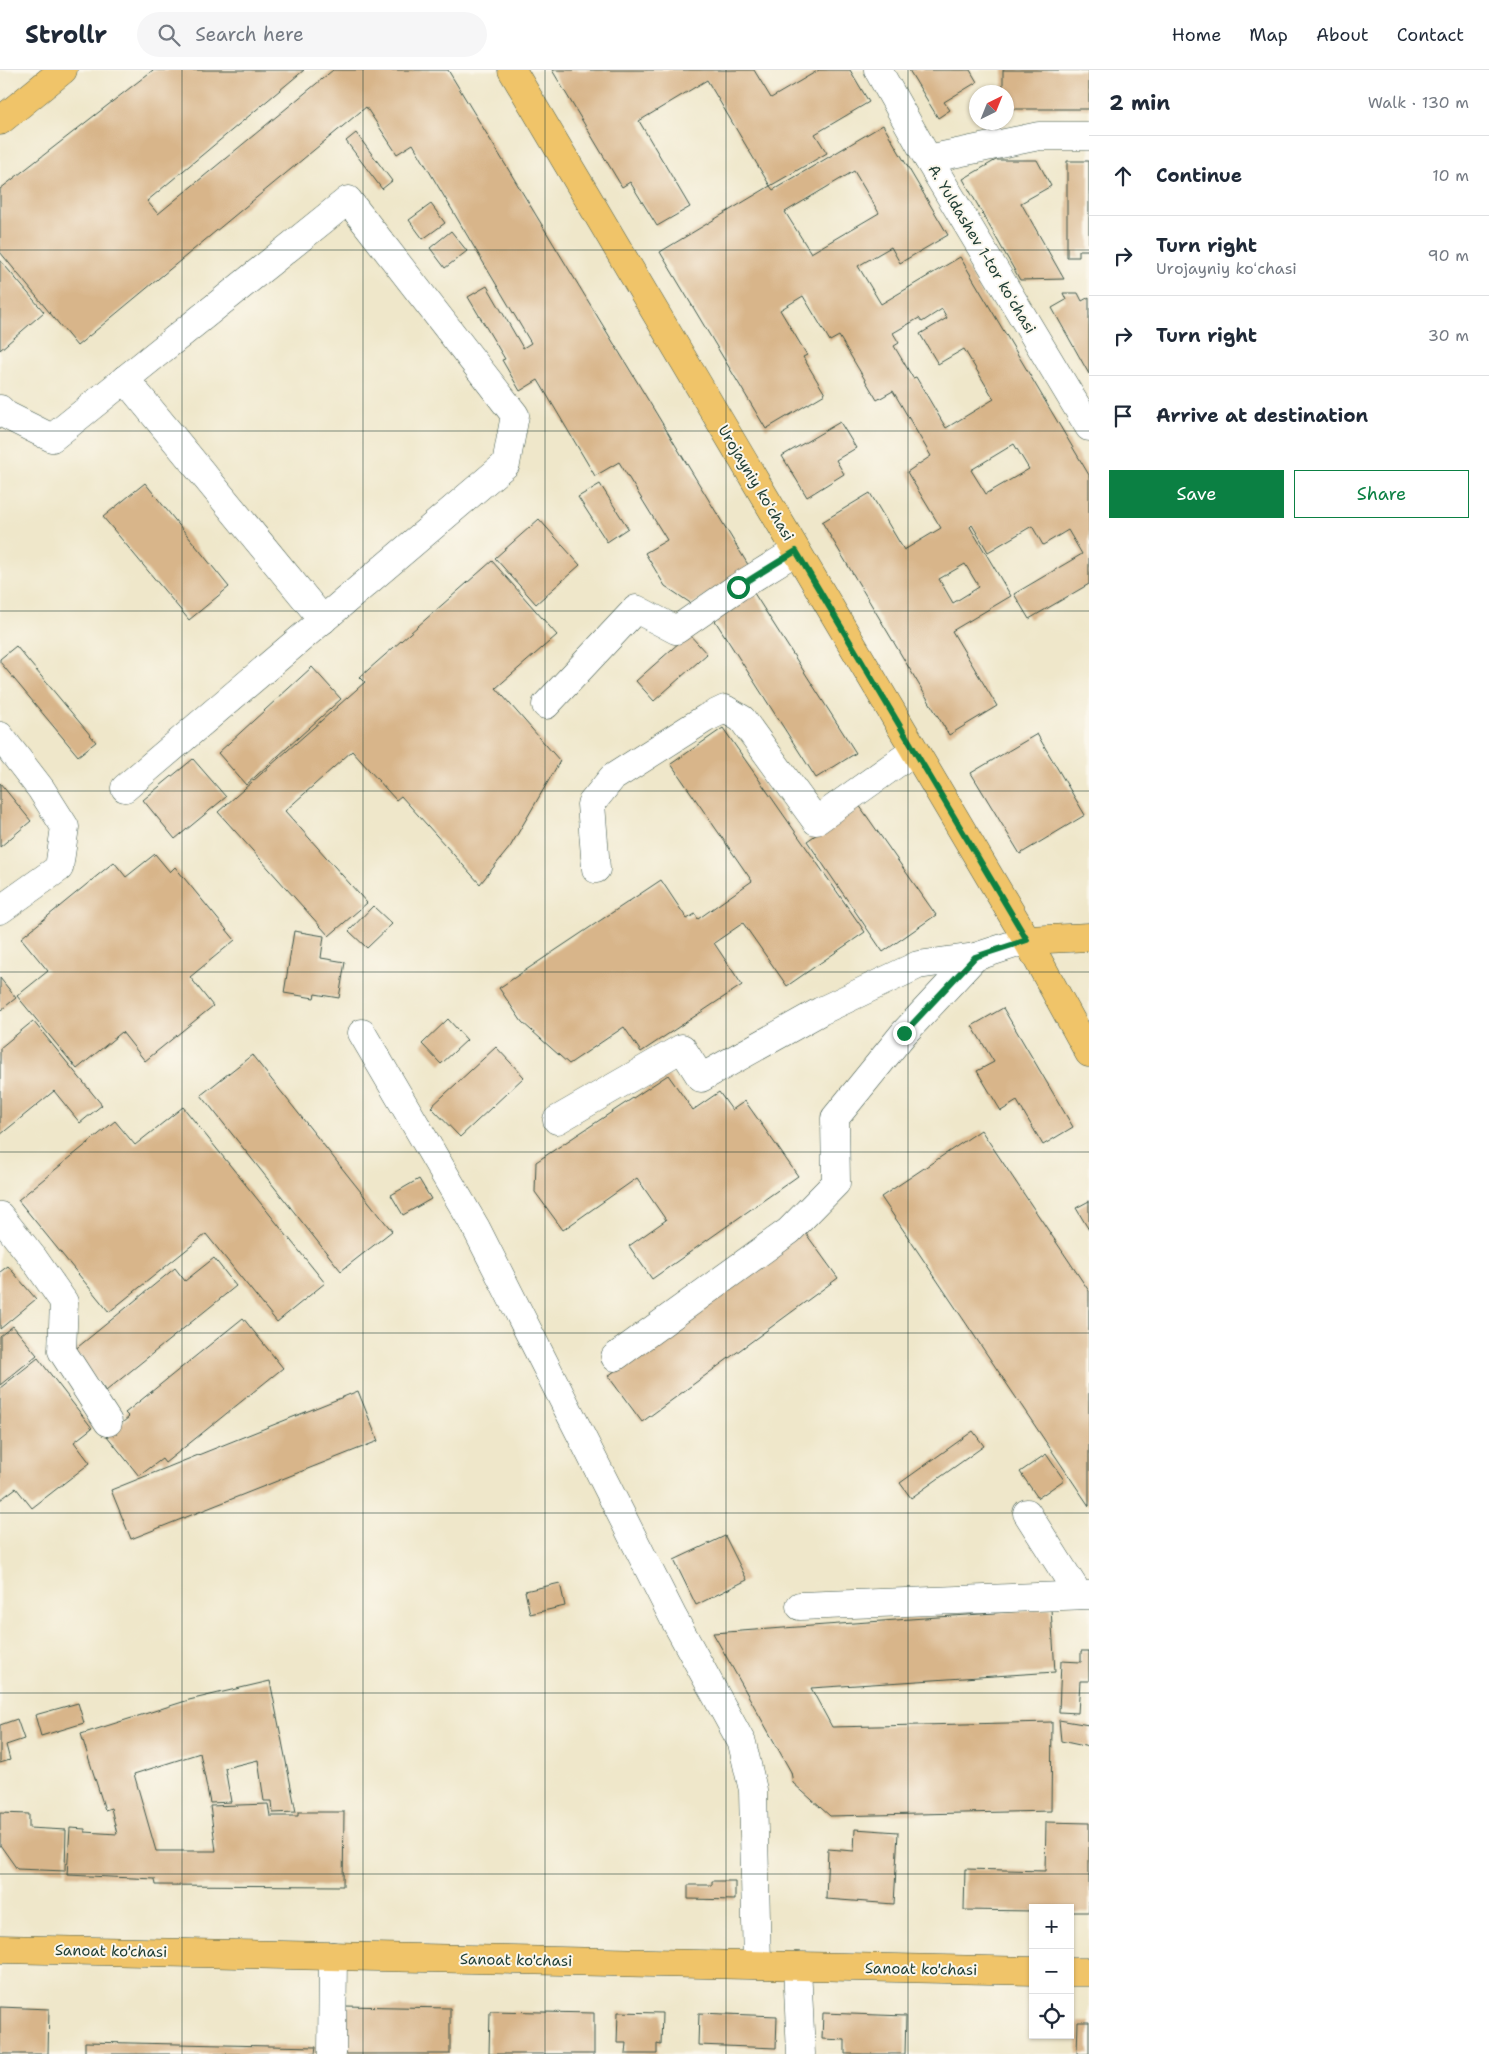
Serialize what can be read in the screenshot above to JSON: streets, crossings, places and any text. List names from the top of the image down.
{
  "streets": {
    "main road": ["Urоjayniy koʻchasi", "Sanoat ko'chasi"],
    "street": ["A. Yuldashev 1-tor koʻchasi"]
  },
  "north": "top right",
  "page": {
    "header": "Strollr",
    "search": "Search here",
    "nav": [
      "Home",
      "Map",
      "About",
      "Contact"
    ],
    "heading": ["2 min", "Walk · 130 m"],
    "list": [
      ["Continue", "10 m"],
      ["Turn right", "Urоjayniy koʻchasi", "90 m"],
      ["Turn right", "30 m"],
      "Arrive at destination"
    ],
    "buttons": ["Save", "Share"],
    "map_buttons": ["+", "−"]
  }
}
